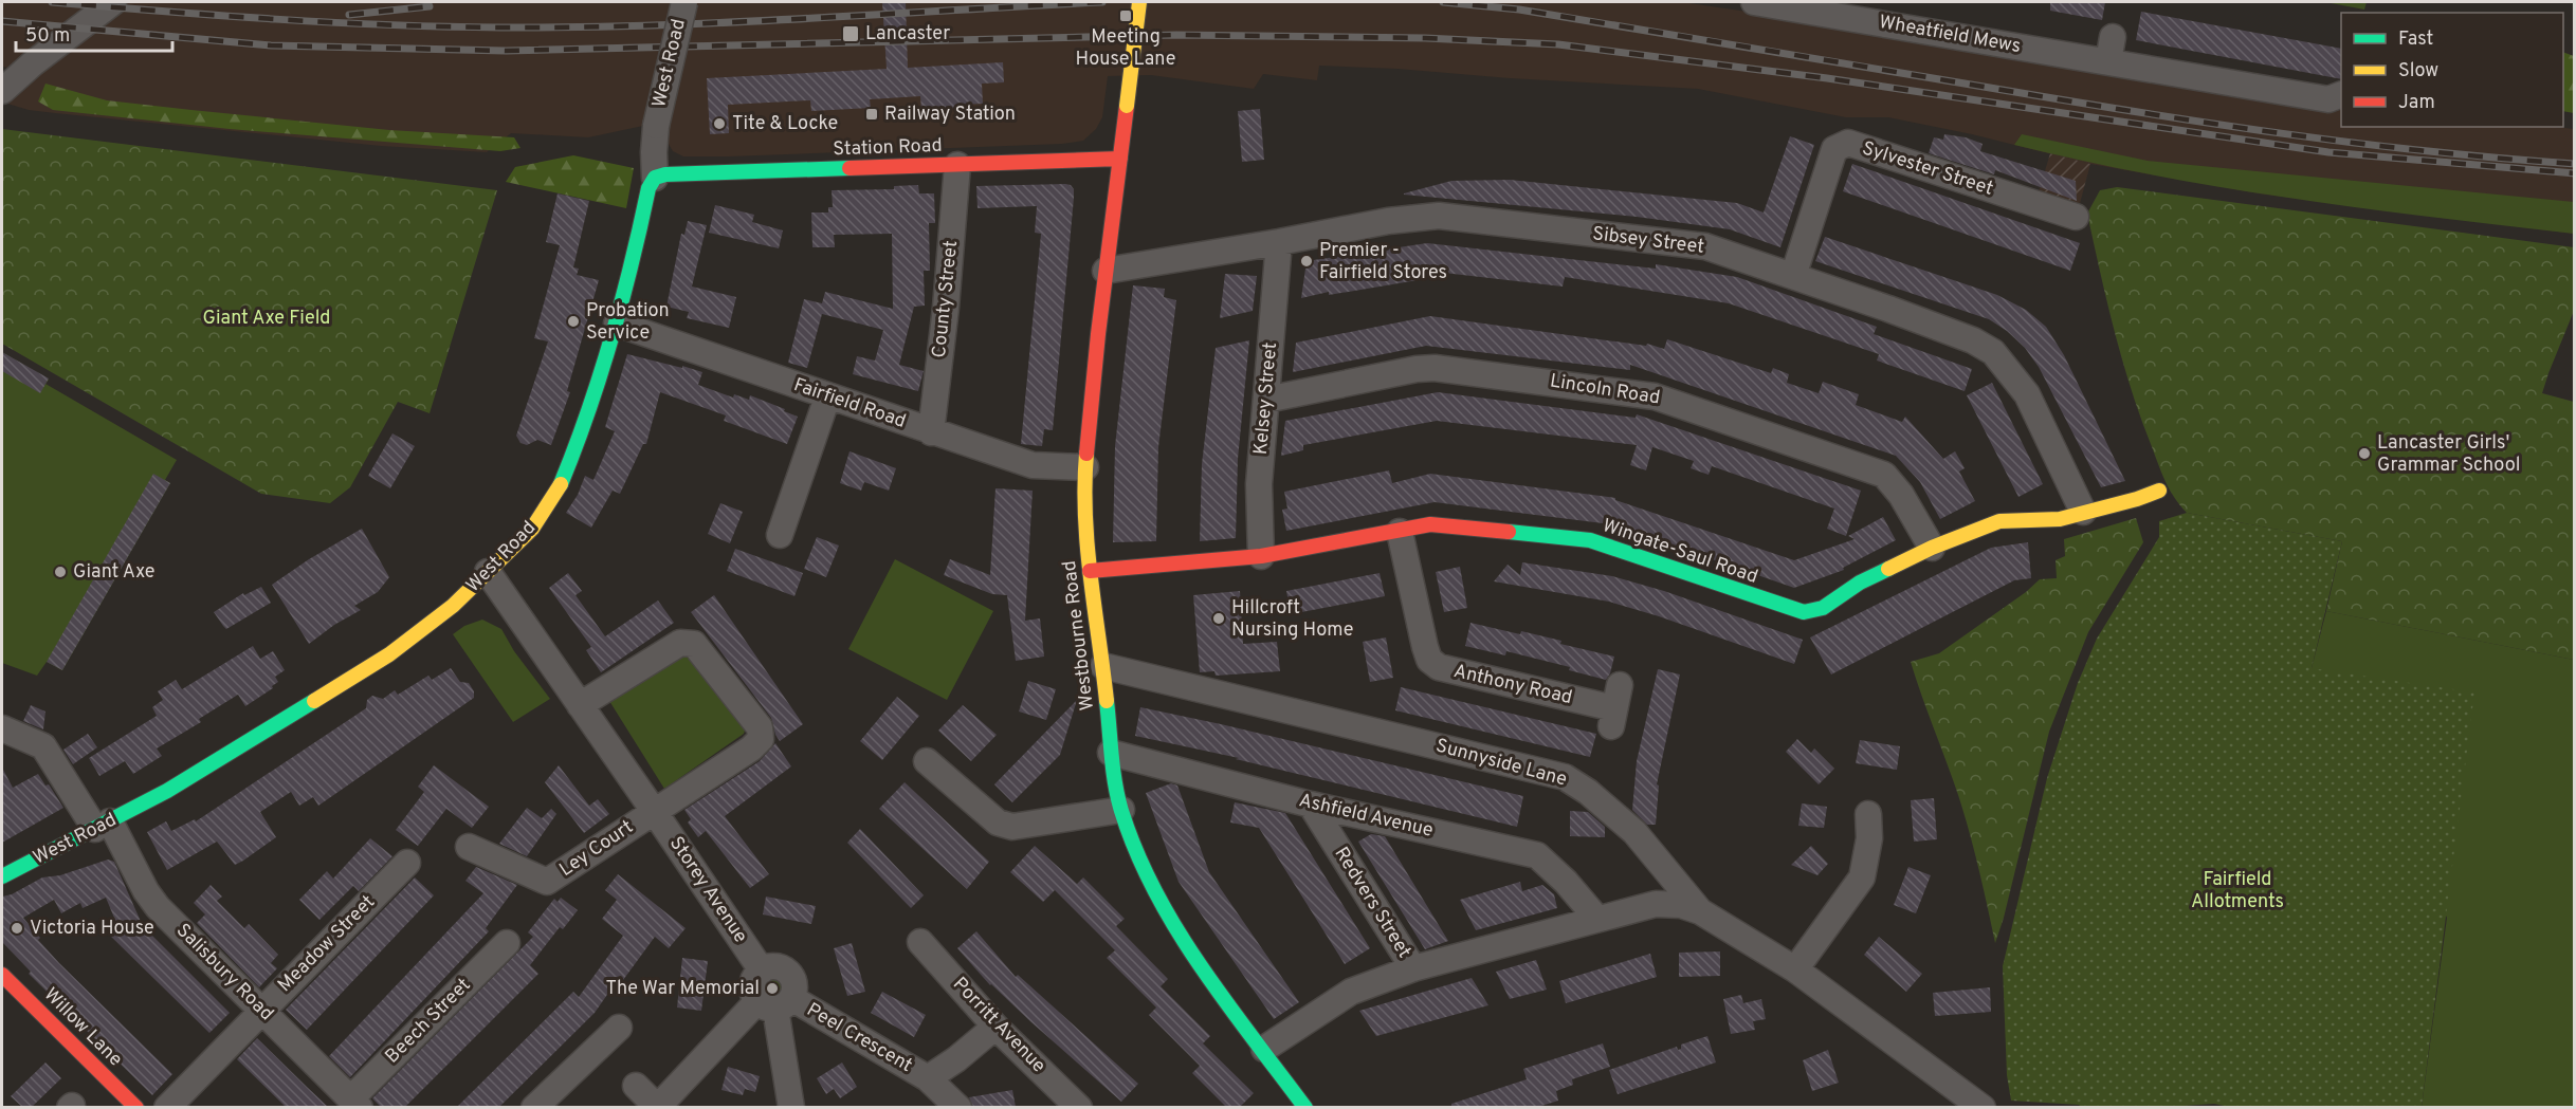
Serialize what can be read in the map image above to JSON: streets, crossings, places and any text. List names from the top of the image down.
{
  "streets": {
    "street": [
      "Wheatfield Mews",
      "West Road",
      "Station Road",
      "Sylvester Street",
      "Sibsey Street",
      "County Street",
      "Lincoln Road",
      "Kelsey Street",
      "Fairfield Road",
      "Wingate-Saul Road",
      "Westbourne Road",
      "Anthony Road",
      "Sunnyside Lane",
      "Ashfield Avenue",
      "Ley Court",
      "Storey Avenue",
      "Redvers Street",
      "Meadow Street",
      "Salisbury Road",
      "Beech Street",
      "Porritt Avenue",
      "Willow Lane",
      "Peel Crescent"
    ]
  },
  "crossings": [
    ["West Road", "Station Road"],
    ["West Road", "Fairfield Road"],
    ["West Road", "Storey Avenue"],
    ["West Road", "Salisbury Road"],
    ["Station Road", "County Street"],
    ["Station Road", "Westbourne Road"],
    ["Sylvester Street", "Sibsey Street"],
    ["Sibsey Street", "Kelsey Street"],
    ["Sibsey Street", "Wingate-Saul Road"],
    ["Sibsey Street", "Westbourne Road"],
    ["County Street", "Fairfield Road"],
    ["Lincoln Road", "Kelsey Street"],
    ["Lincoln Road", "Wingate-Saul Road"],
    ["Kelsey Street", "Wingate-Saul Road"],
    ["Fairfield Road", "Westbourne Road"],
    ["Wingate-Saul Road", "Westbourne Road"],
    ["Wingate-Saul Road", "Anthony Road"],
    ["Westbourne Road", "Sunnyside Lane"],
    ["Westbourne Road", "Ashfield Avenue"],
    ["Ashfield Avenue", "Redvers Street"],
    ["Ley Court", "Storey Avenue"],
    ["Storey Avenue", "Peel Crescent"],
    ["Meadow Street", "Salisbury Road"],
    ["Salisbury Road", "Beech Street"],
    ["Porritt Avenue", "Peel Crescent"]
  ],
  "parks": ["Giant Axe Field", "Fairfield Allotments"],
  "places": {
    "transit": ["Meeting House Lane", "Lancaster", "Railway Station"],
    "other": [
      "Tite & Locke",
      "Premier - Fairfield Stores",
      "Probation Service",
      "Lancaster Girls' Grammar School",
      "Giant Axe",
      "Hillcroft Nursing Home",
      "Victoria House",
      "The War Memorial"
    ]
  },
  "legend": ["Fast", "Slow", "Jam"],
  "scale_bar": "50 m"
}
